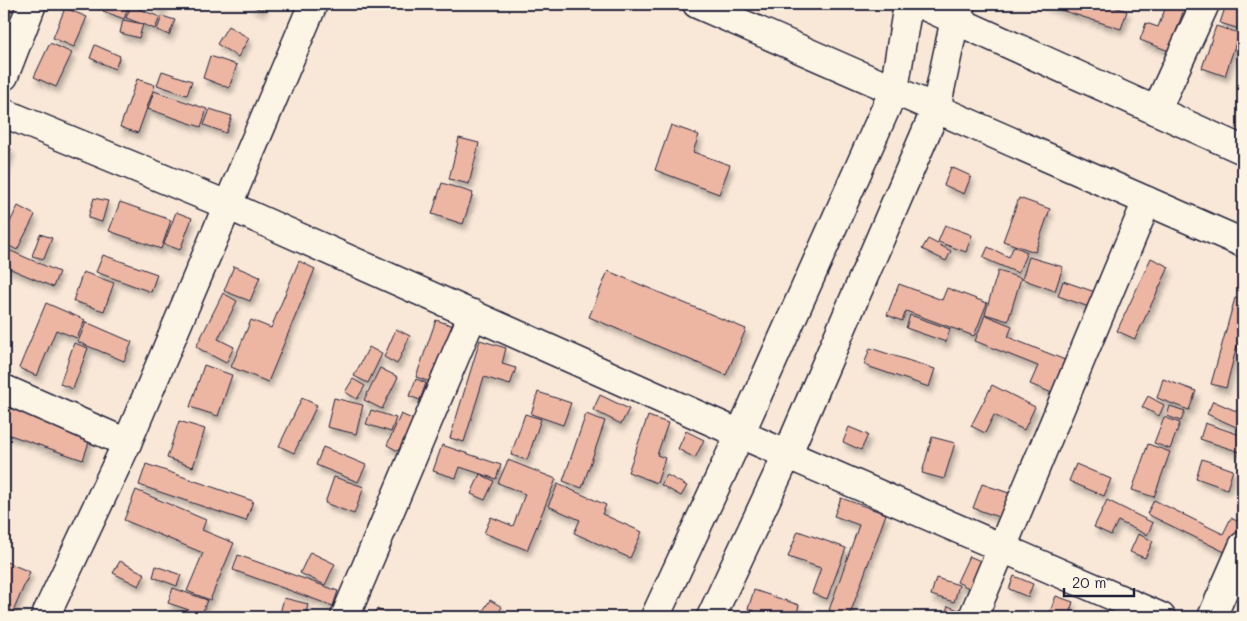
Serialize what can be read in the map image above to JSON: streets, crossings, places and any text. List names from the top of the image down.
{
  "scale_bar": "20 m"
}
